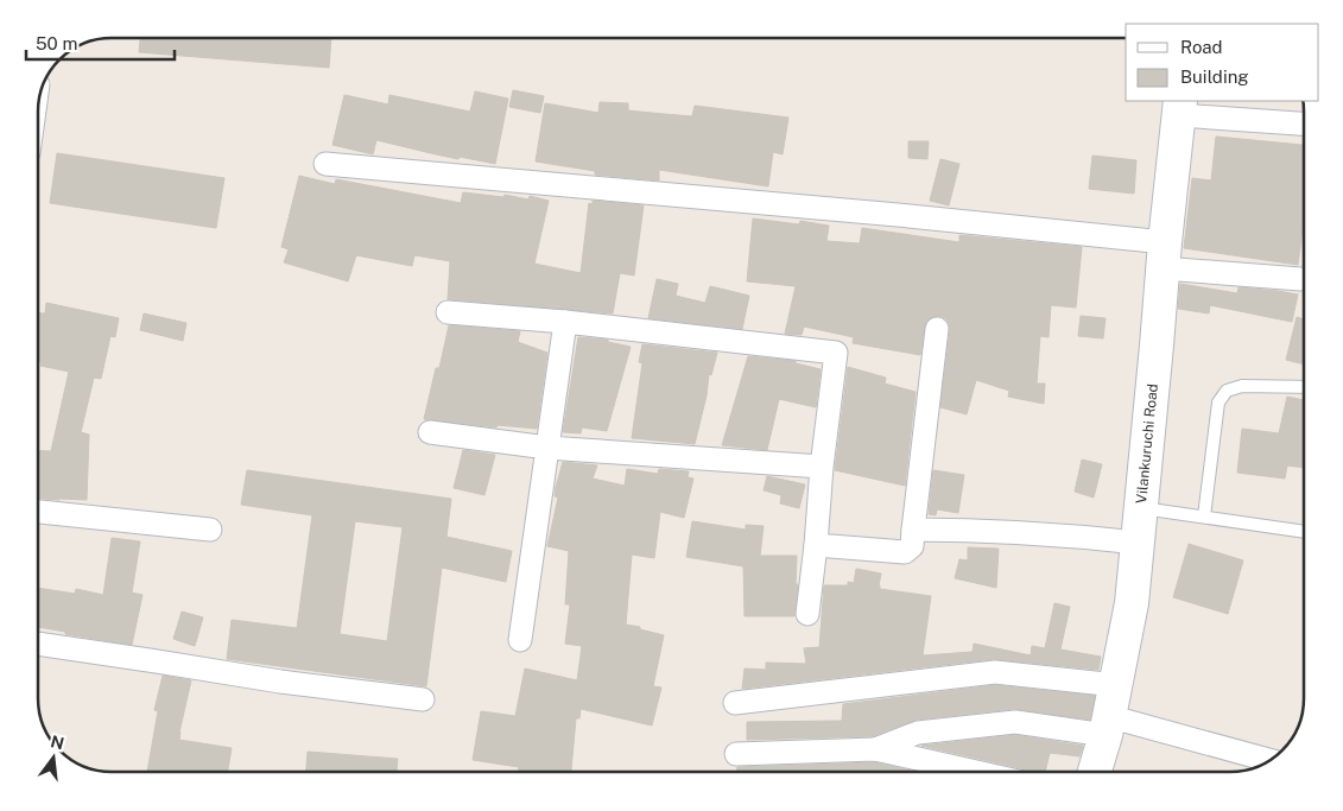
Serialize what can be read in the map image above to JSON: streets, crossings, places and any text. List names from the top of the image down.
{
  "streets": {
    "main road": ["Vilankuruchi Road"]
  },
  "legend": ["Road", "Building"],
  "scale_bar": "50 m",
  "north": "top"
}
